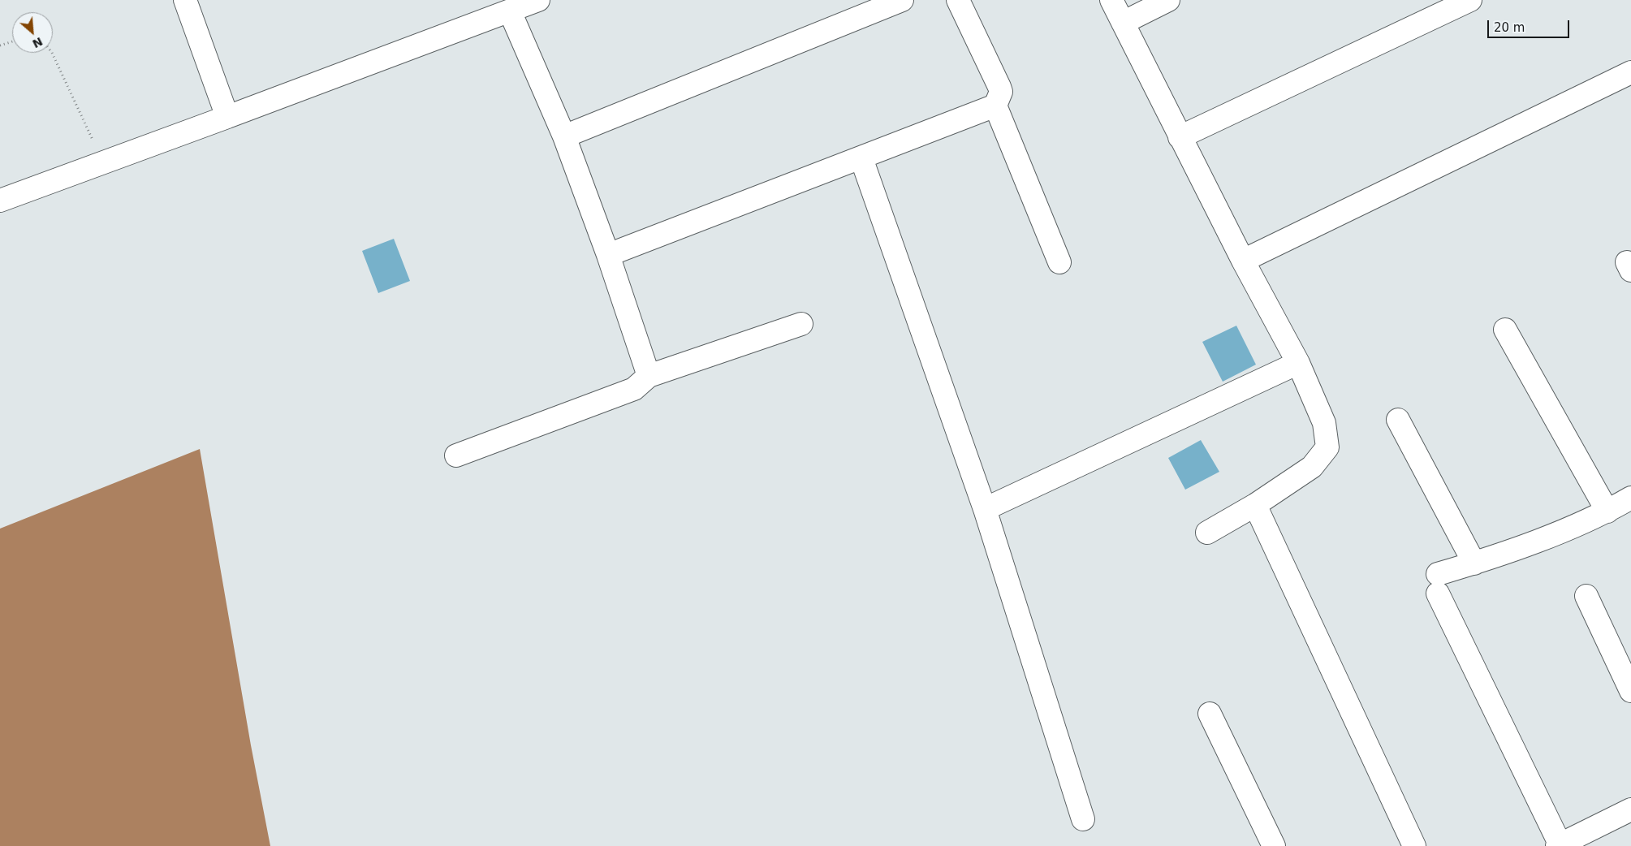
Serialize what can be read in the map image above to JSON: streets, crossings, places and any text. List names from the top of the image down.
{
  "scale_bar": "20 m",
  "north": "bottom right"
}
